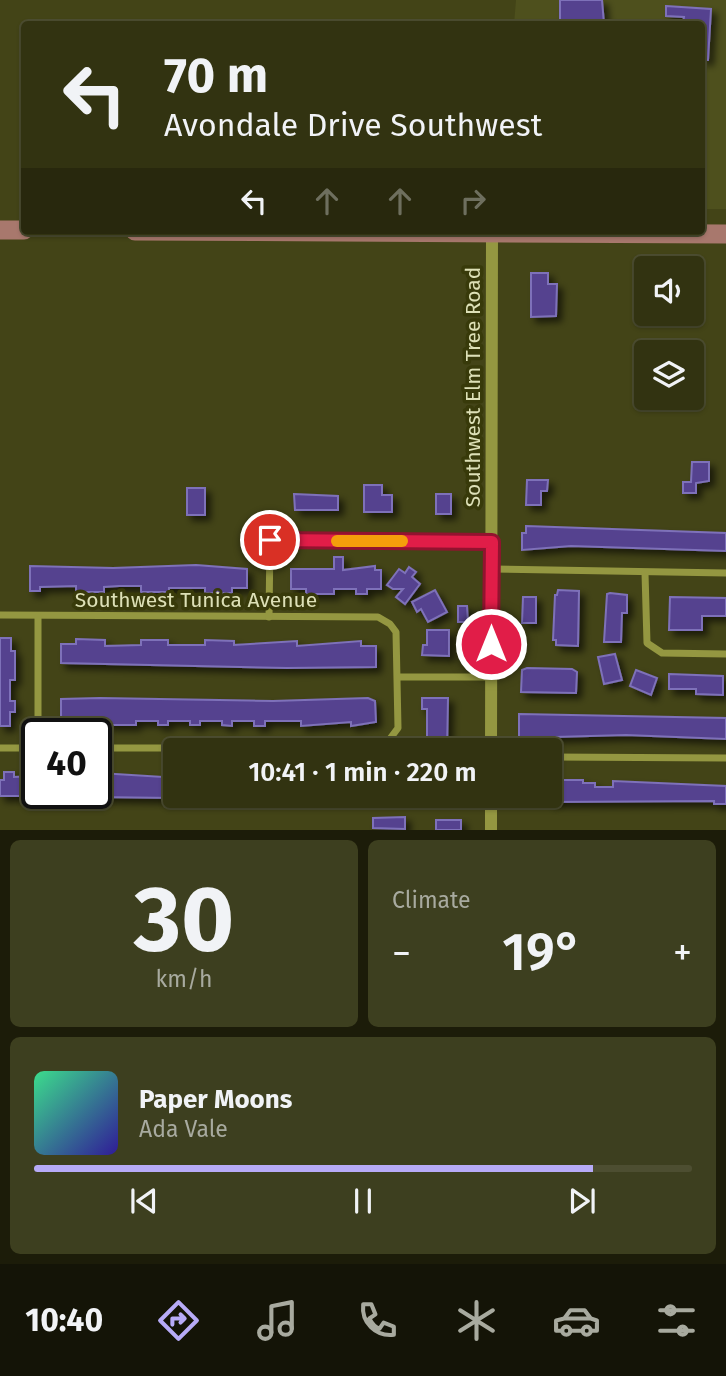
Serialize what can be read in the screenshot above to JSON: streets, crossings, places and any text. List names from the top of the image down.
{
  "streets": {
    "street": ["Southwest Elm Tree Road", "Southwest Tunica Avenue"]
  },
  "page": {
    "turn": ["70 m", "Avondale Drive Southwest"],
    "limit": "40",
    "trip": "10:41 · 1 min · 220 m",
    "tile": [
      ["30", "km/h"],
      "Climate"
    ],
    "heat": ["−", "19°", "+"],
    "song": ["Paper Moons", "Ada Vale"],
    "tabs": "10:40"
  }
}
